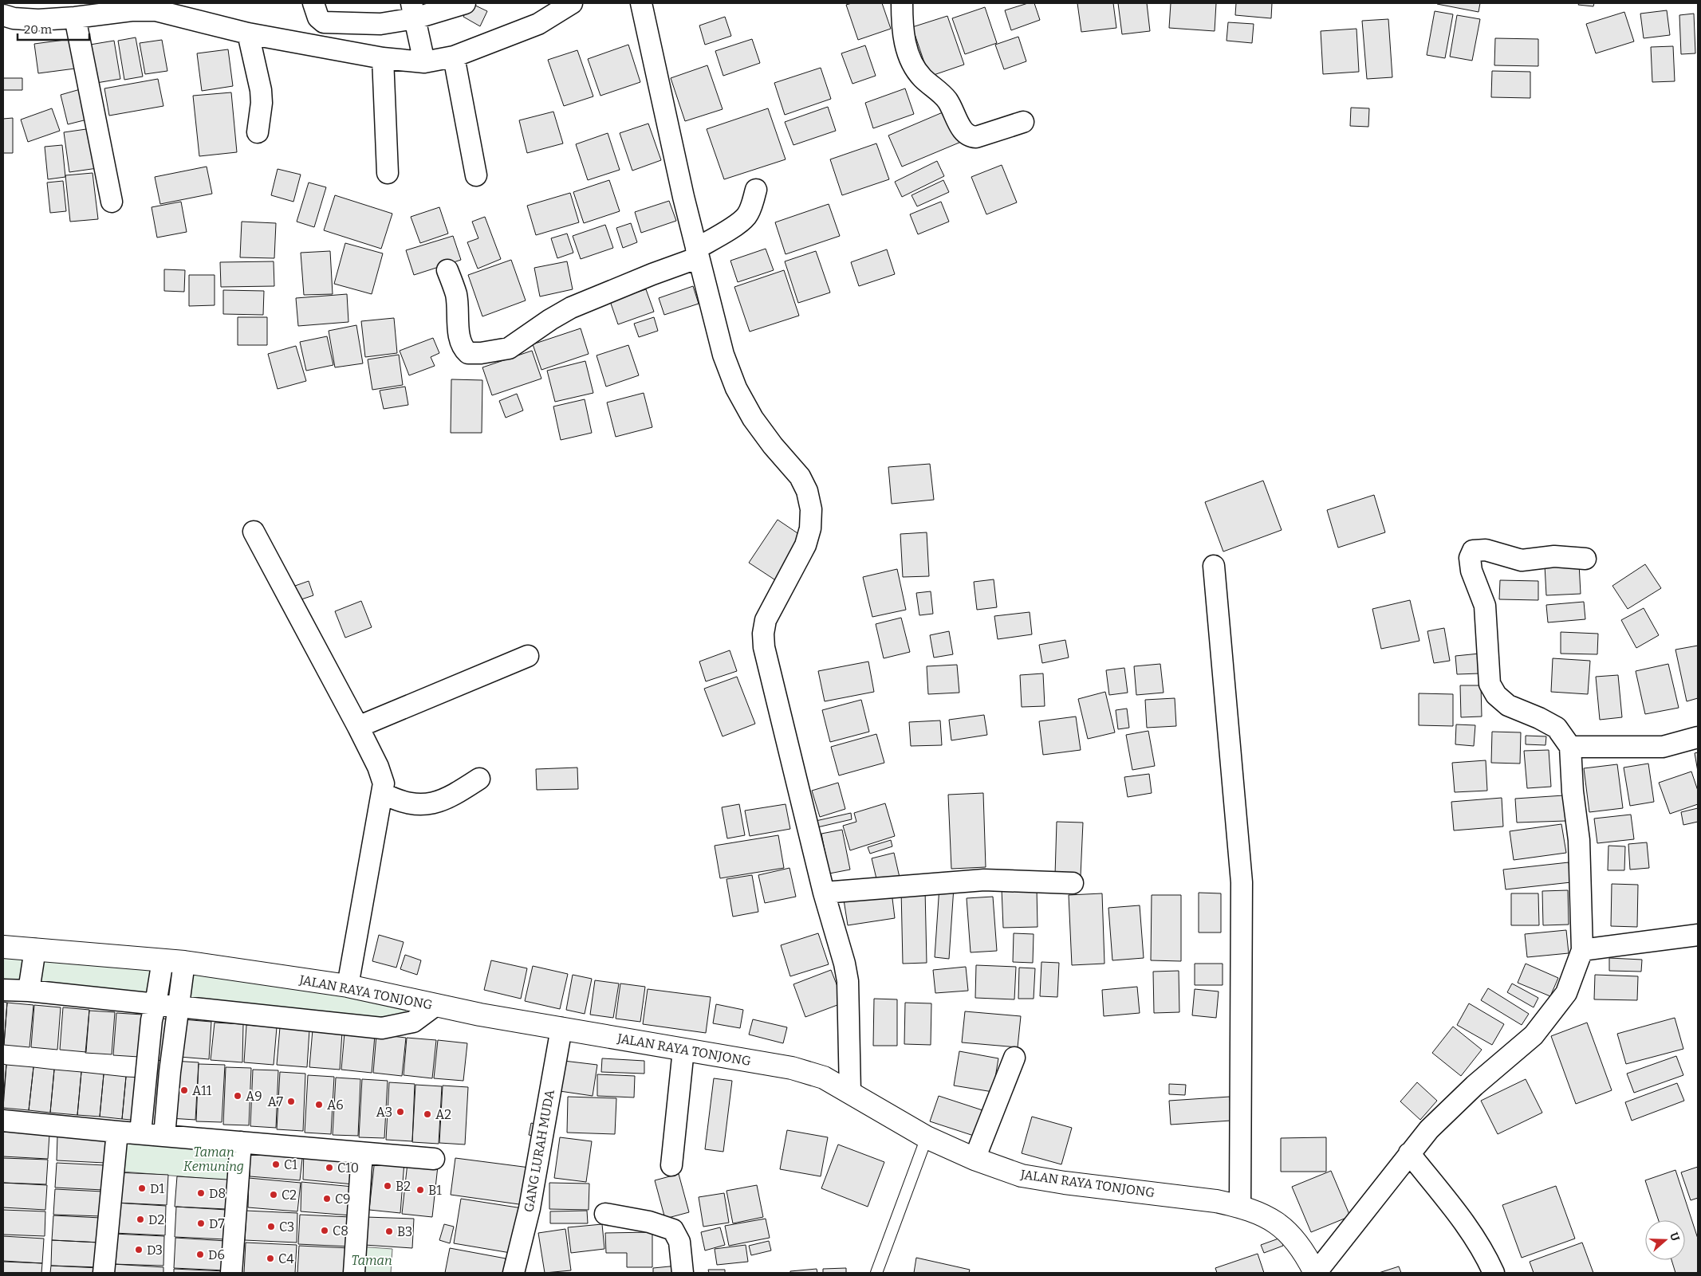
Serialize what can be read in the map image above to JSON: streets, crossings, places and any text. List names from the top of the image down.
{
  "streets": {
    "main road": ["JALAN RAYA TONJONG"],
    "street": ["GANG LURAH MUDA"]
  },
  "crossings": [
    ["JALAN RAYA TONJONG", "GANG LURAH MUDA"]
  ],
  "parks": ["Taman Kemuning", "Taman"],
  "places": [
    "A11",
    "A9",
    "A7",
    "A6",
    "A3",
    "A2",
    "C1",
    "C10",
    "B2",
    "D1",
    "B1",
    "D8",
    "C2",
    "C9",
    "D2",
    "D7",
    "C3",
    "C8",
    "B3",
    "D3",
    "D6",
    "C4"
  ],
  "scale_bar": "20 m",
  "north": "right"
}
